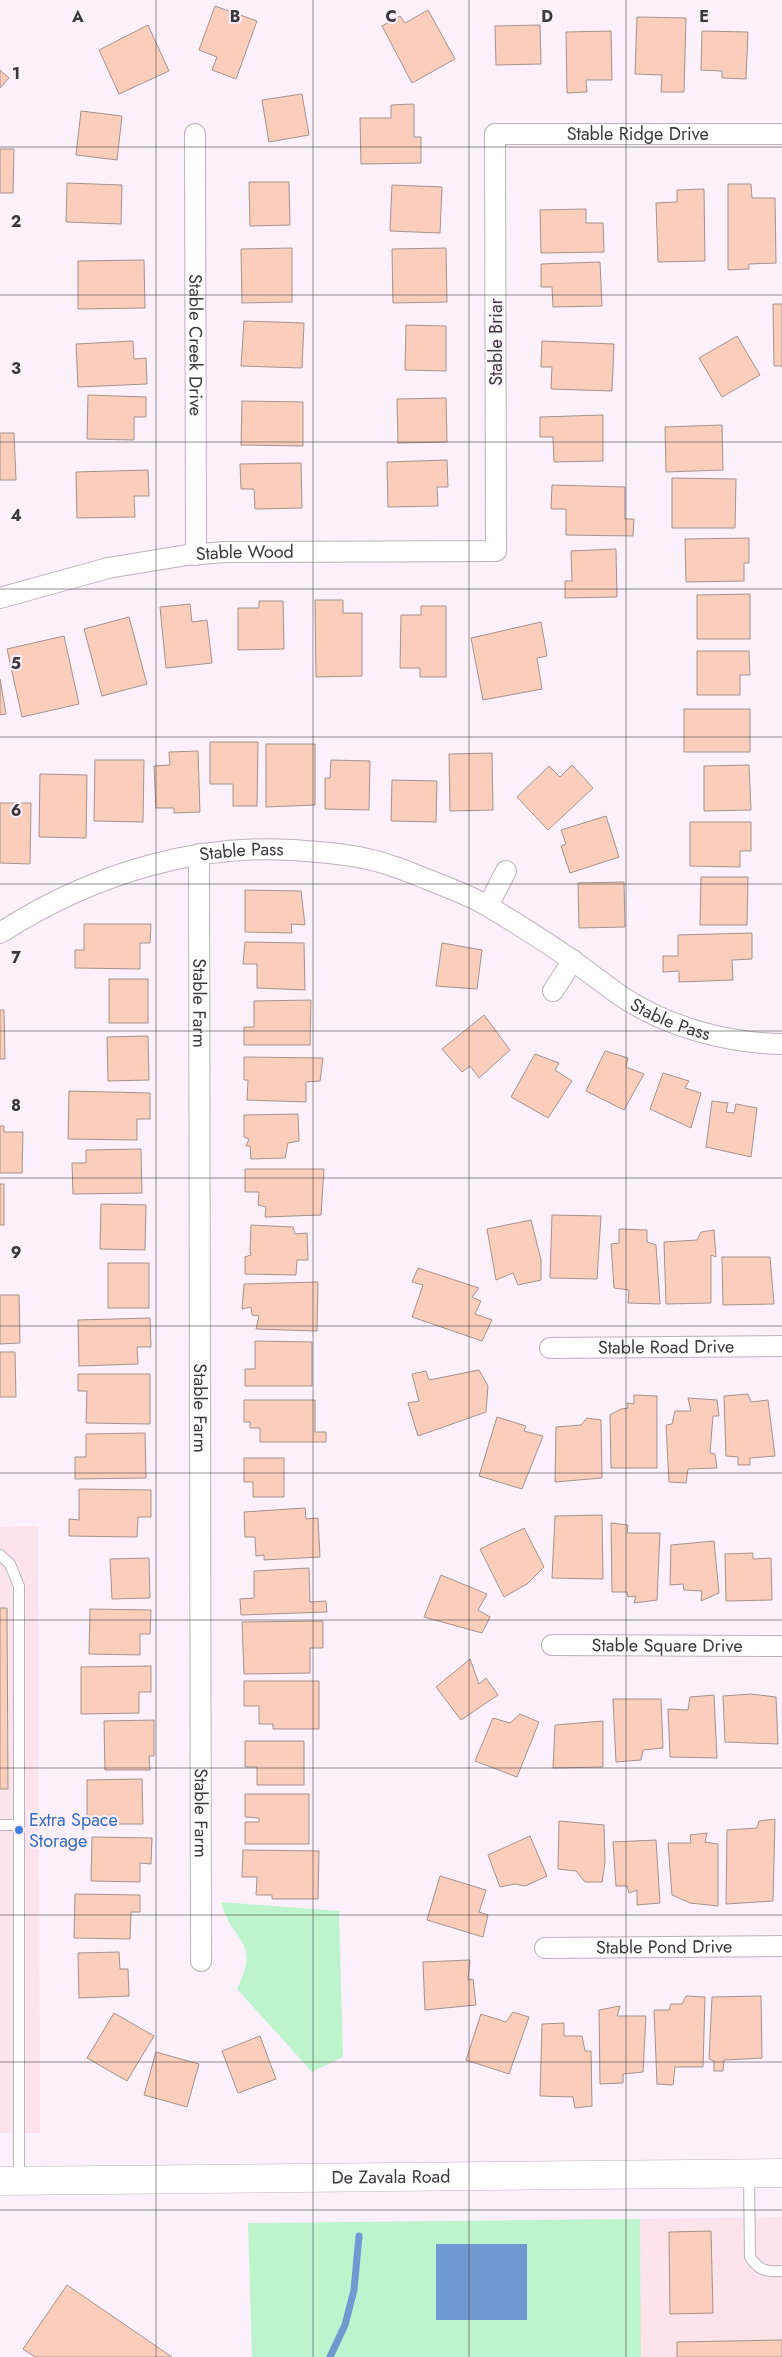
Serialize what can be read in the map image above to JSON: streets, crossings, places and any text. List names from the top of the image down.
{
  "streets": {
    "main road": ["De Zavala Road"],
    "street": [
      "Stable Ridge Drive",
      "Stable Briar",
      "Stable Creek Drive",
      "Stable Wood",
      "Stable Pass",
      "Stable Farm",
      "Stable Road Drive",
      "Stable Square Drive",
      "Stable Pond Drive"
    ]
  },
  "crossings": [
    ["Stable Ridge Drive", "Stable Briar"],
    ["Stable Briar", "Stable Wood"],
    ["Stable Creek Drive", "Stable Wood"],
    ["Stable Pass", "Stable Farm"]
  ],
  "places": ["Extra Space Storage"],
  "grid": {
    "columns": [
      "A",
      "B",
      "C",
      "D",
      "E"
    ],
    "rows": [
      "1",
      "2",
      "3",
      "4",
      "5",
      "6",
      "7",
      "8",
      "9"
    ]
  }
}
